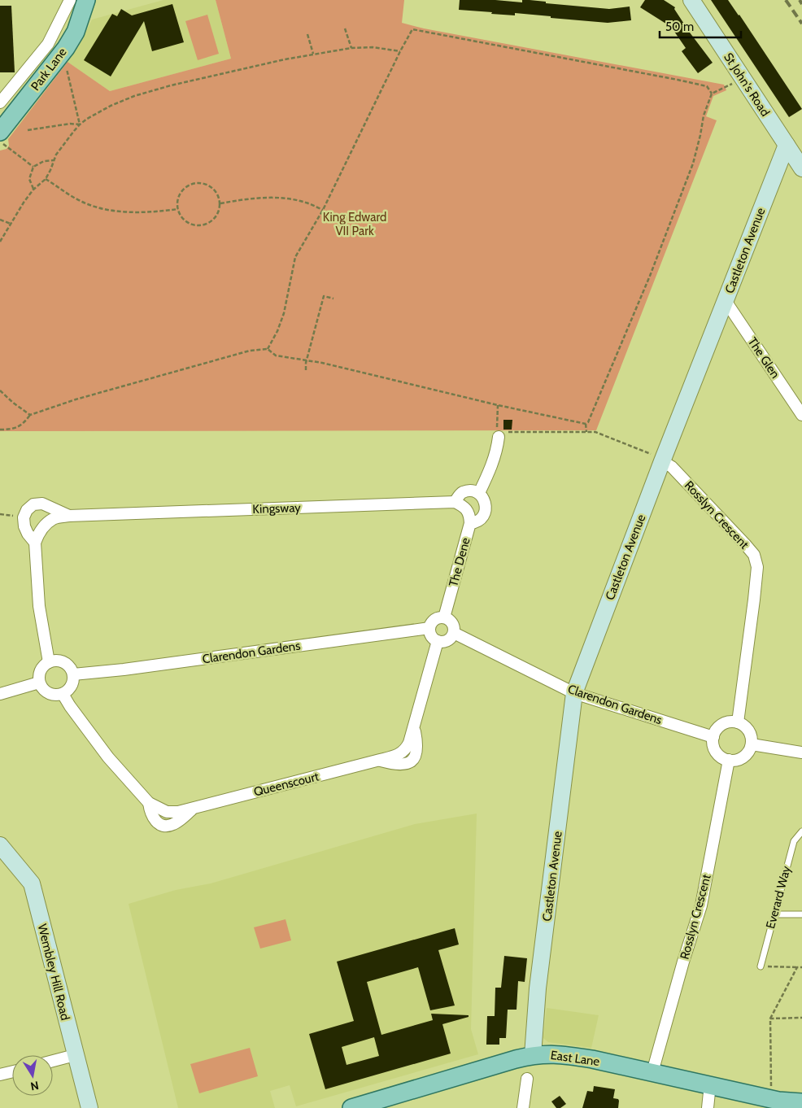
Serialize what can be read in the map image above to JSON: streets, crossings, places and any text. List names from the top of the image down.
{
  "streets": {
    "main road": ["Park Lane", "East Lane"],
    "street": [
      "St John's Road",
      "Castleton Avenue",
      "The Glen",
      "Kingsway",
      "Rosslyn Crescent",
      "The Dene",
      "Clarendon Gardens",
      "Queenscourt",
      "Wembley Hill Road"
    ],
    "lane": ["Everard Way"]
  },
  "crossings": [
    ["St John's Road", "Castleton Avenue"],
    ["Castleton Avenue", "The Glen"],
    ["Castleton Avenue", "Rosslyn Crescent"],
    ["Castleton Avenue", "Clarendon Gardens"],
    ["Castleton Avenue", "East Lane"],
    ["Kingsway", "Clarendon Gardens"],
    ["Kingsway", "Queenscourt"],
    ["Rosslyn Crescent", "Clarendon Gardens"],
    ["Rosslyn Crescent", "East Lane"],
    ["The Dene", "Clarendon Gardens"],
    ["The Dene", "Queenscourt"],
    ["Clarendon Gardens", "Queenscourt"]
  ],
  "parks": ["King Edward VII Park"],
  "scale_bar": "50 m",
  "north": "bottom"
}
